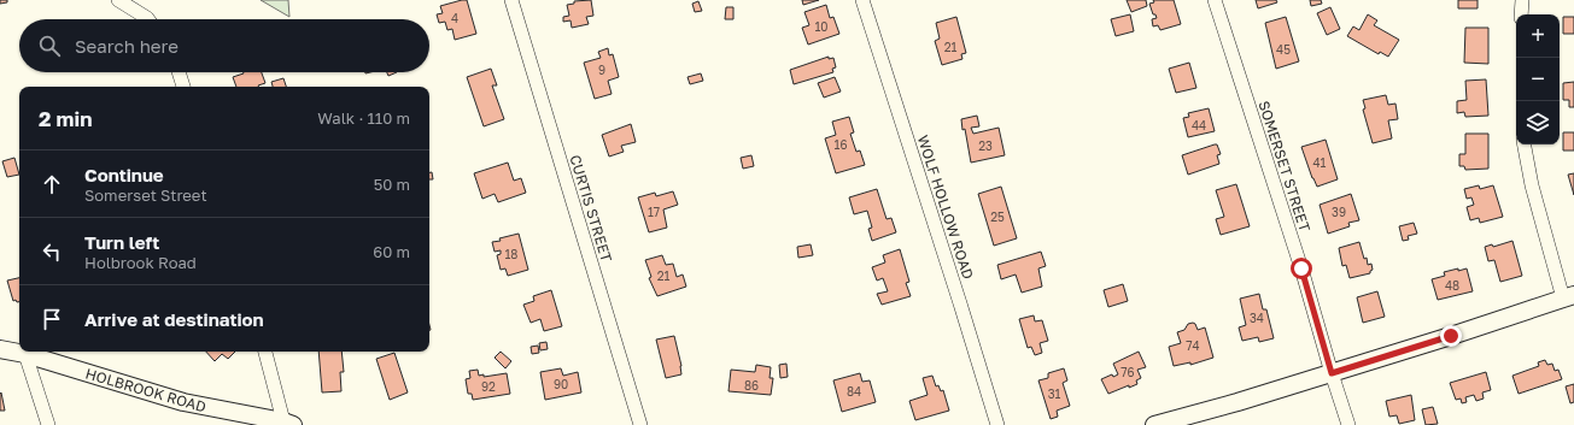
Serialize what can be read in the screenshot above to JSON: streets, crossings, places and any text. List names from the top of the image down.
{
  "streets": {
    "street": [
      "SOMERSET STREET",
      "WOLF HOLLOW ROAD",
      "CURTIS STREET",
      "HOLBROOK ROAD"
    ]
  },
  "house_numbers": [
    "4",
    "10",
    "21",
    "45",
    "9",
    "44",
    "16",
    "23",
    "41",
    "17",
    "39",
    "25",
    "18",
    "21",
    "48",
    "34",
    "74",
    "76",
    "90",
    "86",
    "92",
    "84",
    "31"
  ],
  "page": {
    "map_buttons": ["+", "−"],
    "search": "Search here",
    "heading": ["2 min", "Walk · 110 m"],
    "list": [
      ["Continue", "Somerset Street", "50 m"],
      ["Turn left", "Holbrook Road", "60 m"],
      "Arrive at destination"
    ]
  }
}
